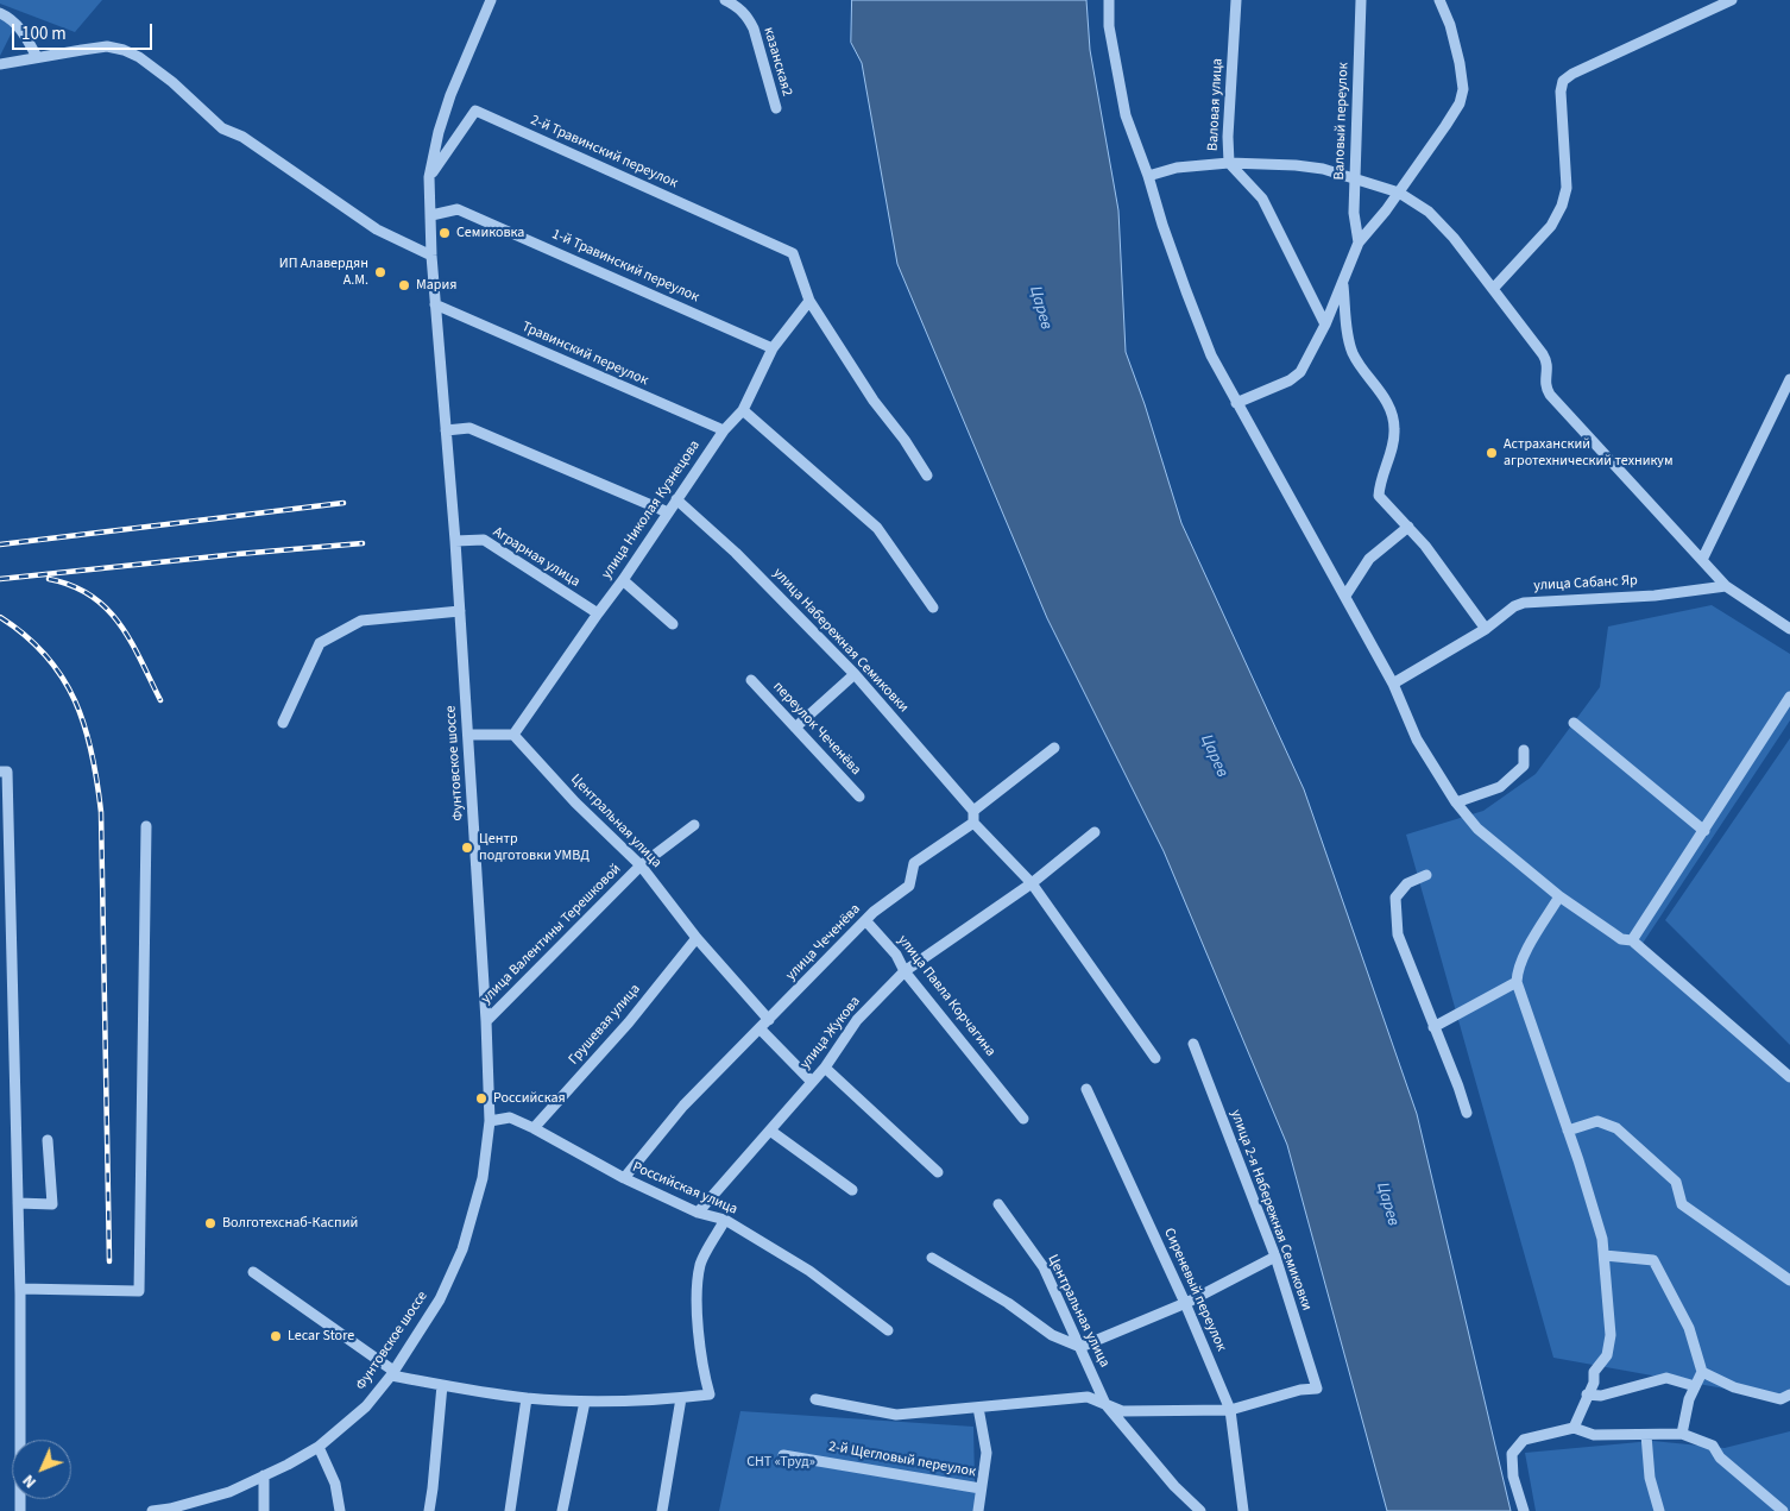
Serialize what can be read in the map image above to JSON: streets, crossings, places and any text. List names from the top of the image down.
{
  "streets": {
    "street": [
      "казанская2",
      "Валовая улица",
      "Валовый переулок",
      "2-й Травинский переулок",
      "1-й Травинский переулок",
      "Травинский переулок",
      "улица Николая Кузнецова",
      "Аграрная улица",
      "улица Сабанс Яр",
      "улица Набережная Семиковки",
      "переулок Чеченёва",
      "Фунтовское шоссе",
      "Центральная улица",
      "улица Валентины Терешковой",
      "улица Чеченёва",
      "улица Павла Корчагина",
      "Грушевая улица",
      "улица Жукова",
      "Российская улица",
      "улица 2-я Набережная Семиковки",
      "Сиреневый переулок",
      "2-й Щегловый переулок"
    ]
  },
  "crossings": [
    ["2-й Травинский переулок", "улица Николая Кузнецова"],
    ["2-й Травинский переулок", "Фунтовское шоссе"],
    ["1-й Травинский переулок", "улица Николая Кузнецова"],
    ["1-й Травинский переулок", "Фунтовское шоссе"],
    ["Травинский переулок", "улица Николая Кузнецова"],
    ["Травинский переулок", "Фунтовское шоссе"],
    ["улица Николая Кузнецова", "Аграрная улица"],
    ["улица Николая Кузнецова", "улица Набережная Семиковки"],
    ["улица Николая Кузнецова", "Центральная улица"],
    ["Аграрная улица", "Фунтовское шоссе"],
    ["Фунтовское шоссе", "улица Валентины Терешковой"],
    ["Фунтовское шоссе", "Российская улица"],
    ["Центральная улица", "улица Валентины Терешковой"],
    ["Центральная улица", "улица Чеченёва"],
    ["Центральная улица", "Грушевая улица"],
    ["улица Чеченёва", "улица Павла Корчагина"],
    ["улица Чеченёва", "Российская улица"],
    ["улица Павла Корчагина", "улица Жукова"],
    ["Грушевая улица", "Российская улица"],
    ["улица Жукова", "Российская улица"],
    ["улица 2-я Набережная Семиковки", "Сиреневый переулок"]
  ],
  "water": ["Царев"],
  "parks": ["СНТ «Труд»"],
  "places": [
    "Семиковка",
    "ИП Алавердян А.М.",
    "Мария",
    "Астраханский агротехнический техникум",
    "Центр подготовки УМВД",
    "Российская",
    "Волготехснаб-Каспий",
    "Lecar Store"
  ],
  "scale_bar": "100 m",
  "north": "bottom left"
}
